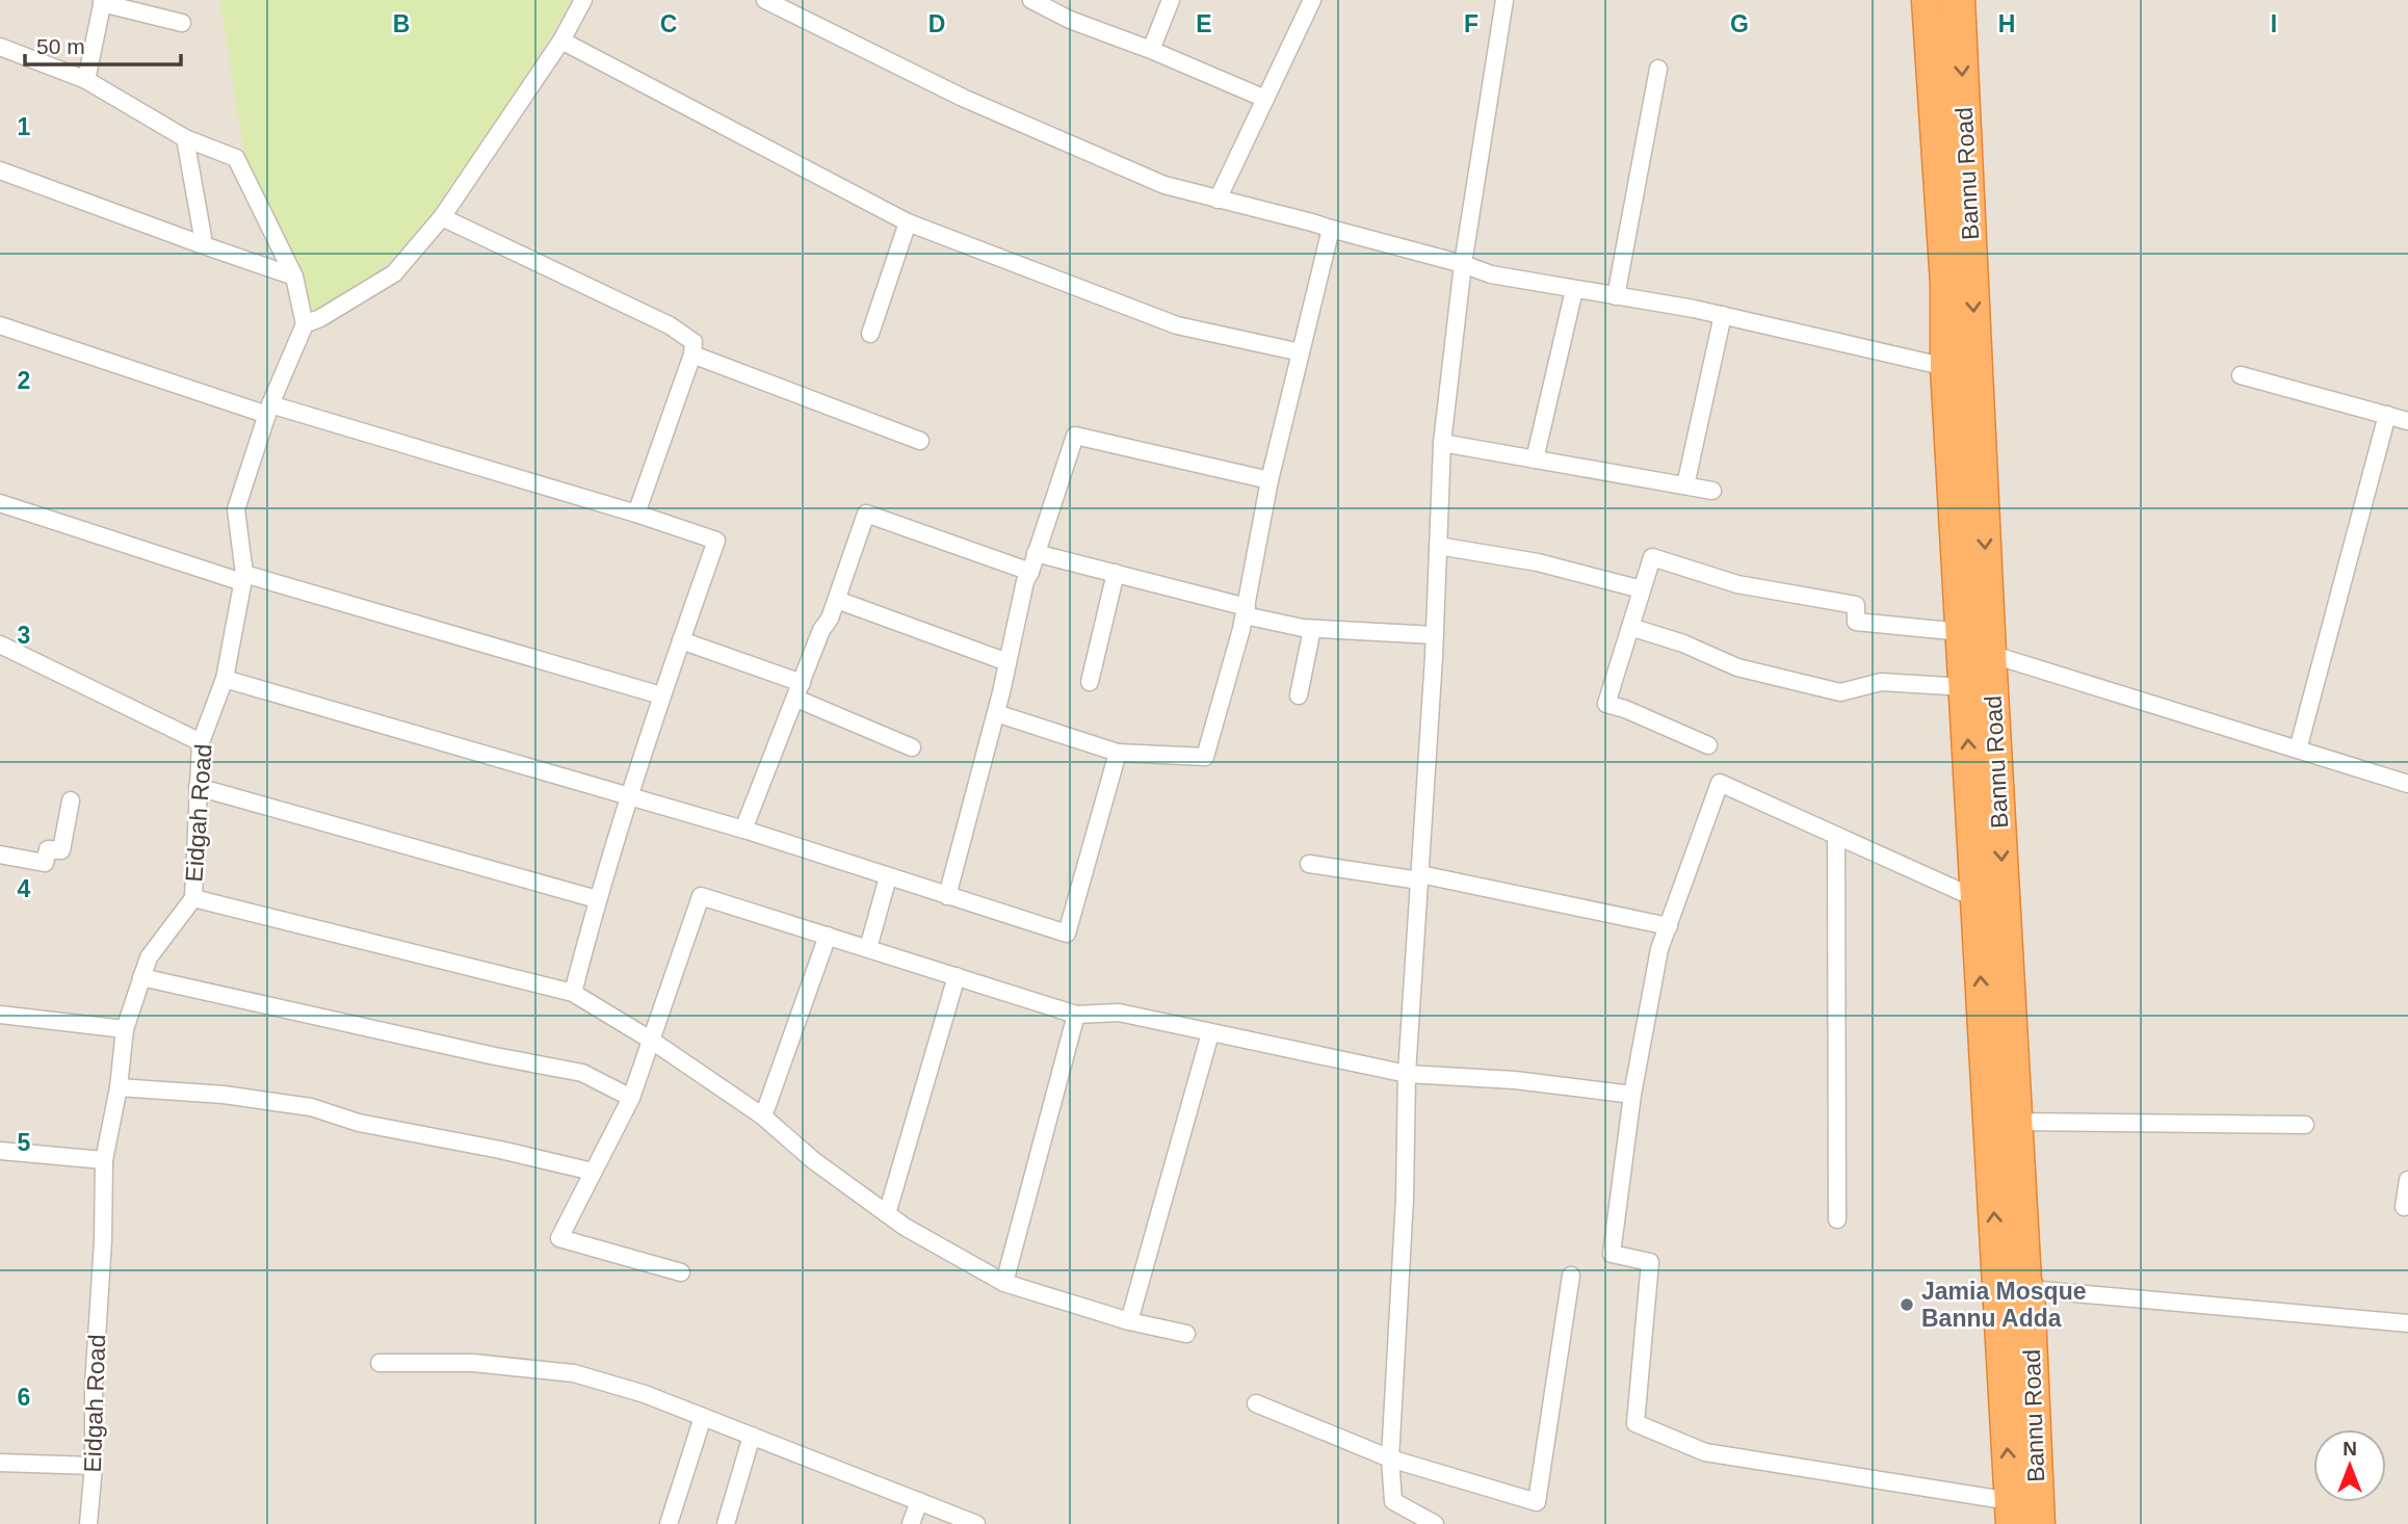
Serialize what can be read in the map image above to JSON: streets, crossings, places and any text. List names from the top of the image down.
{
  "streets": {
    "highway": ["Bannu Road"],
    "street": ["Eidgah Road"]
  },
  "places": ["Jamia Mosque Bannu Adda"],
  "scale_bar": "50 m",
  "north": "top",
  "grid": {
    "columns": [
      "B",
      "C",
      "D",
      "E",
      "F",
      "G",
      "H",
      "I"
    ],
    "rows": [
      "1",
      "2",
      "3",
      "4",
      "5",
      "6"
    ]
  }
}
